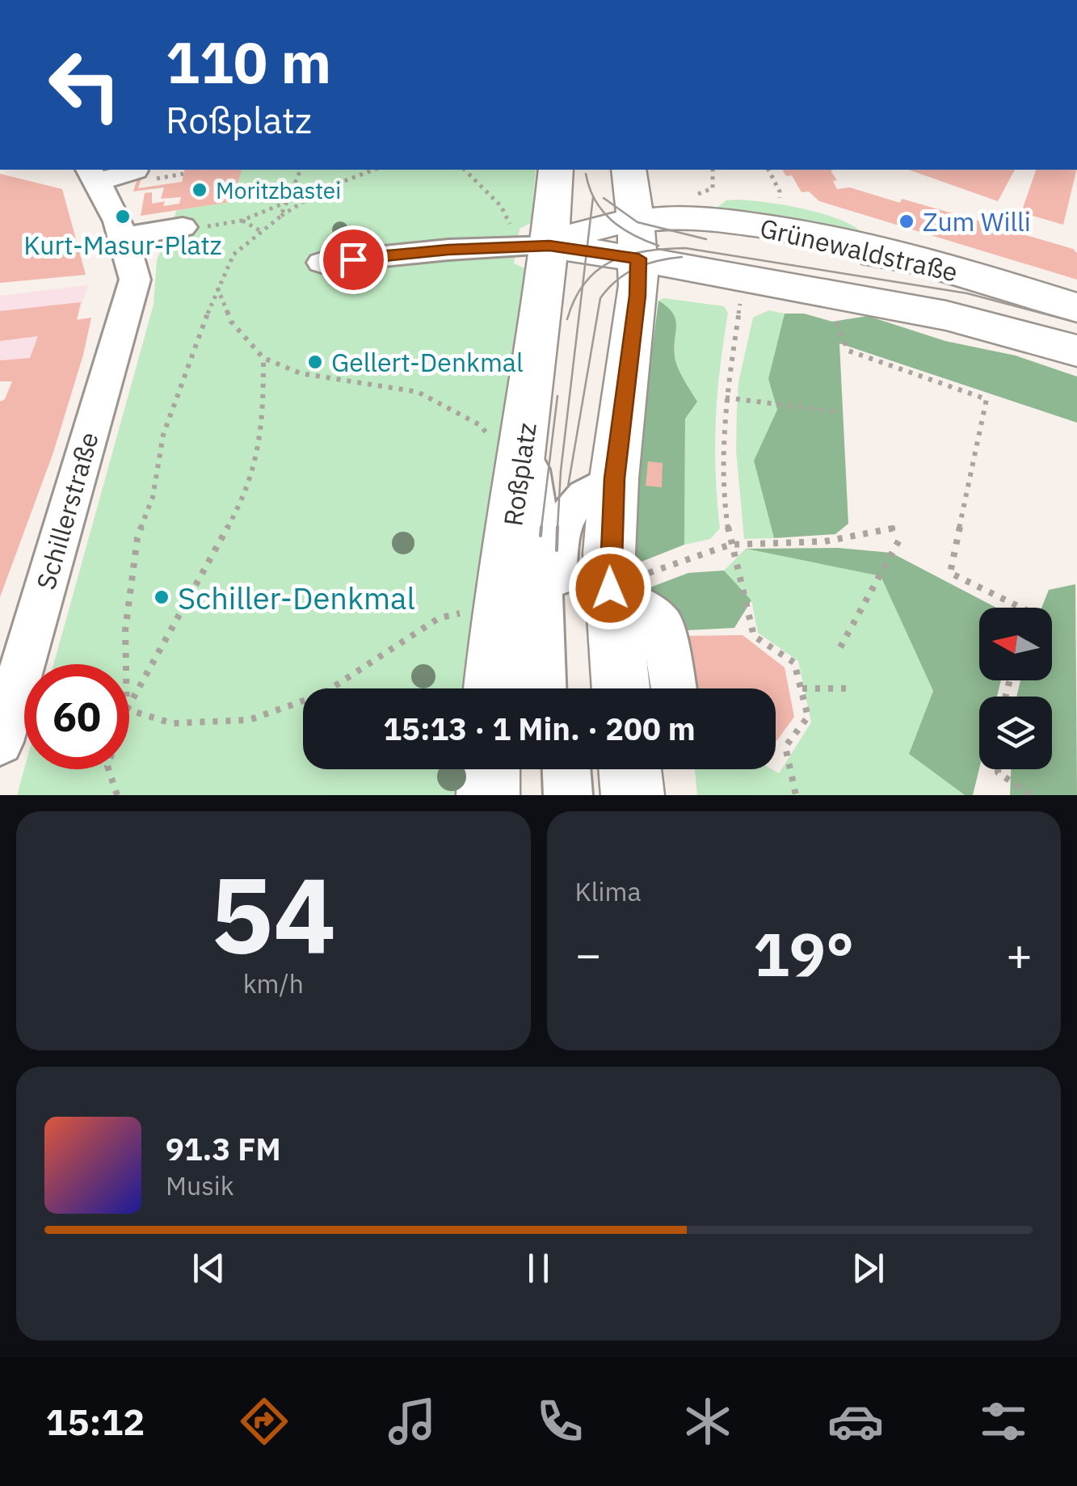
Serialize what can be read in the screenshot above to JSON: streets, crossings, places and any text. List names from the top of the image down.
{
  "streets": {
    "main road": ["Grünewaldstraße", "Roßplatz"],
    "street": ["Schillerstraße"]
  },
  "places": [
    "Moritzbastei",
    "Kurt-Masur-Platz",
    "Zum Willi",
    "Gellert-Denkmal",
    "Schiller-Denkmal"
  ],
  "north": "left",
  "page": {
    "turn": ["110 m", "Roßplatz"],
    "limit": "60",
    "trip": "15:13 · 1 Min. · 200 m",
    "tile": [
      ["54", "km/h"],
      "Klima"
    ],
    "heat": ["−", "19°", "+"],
    "song": ["91.3 FM", "Musik"],
    "tabs": "15:12"
  }
}
